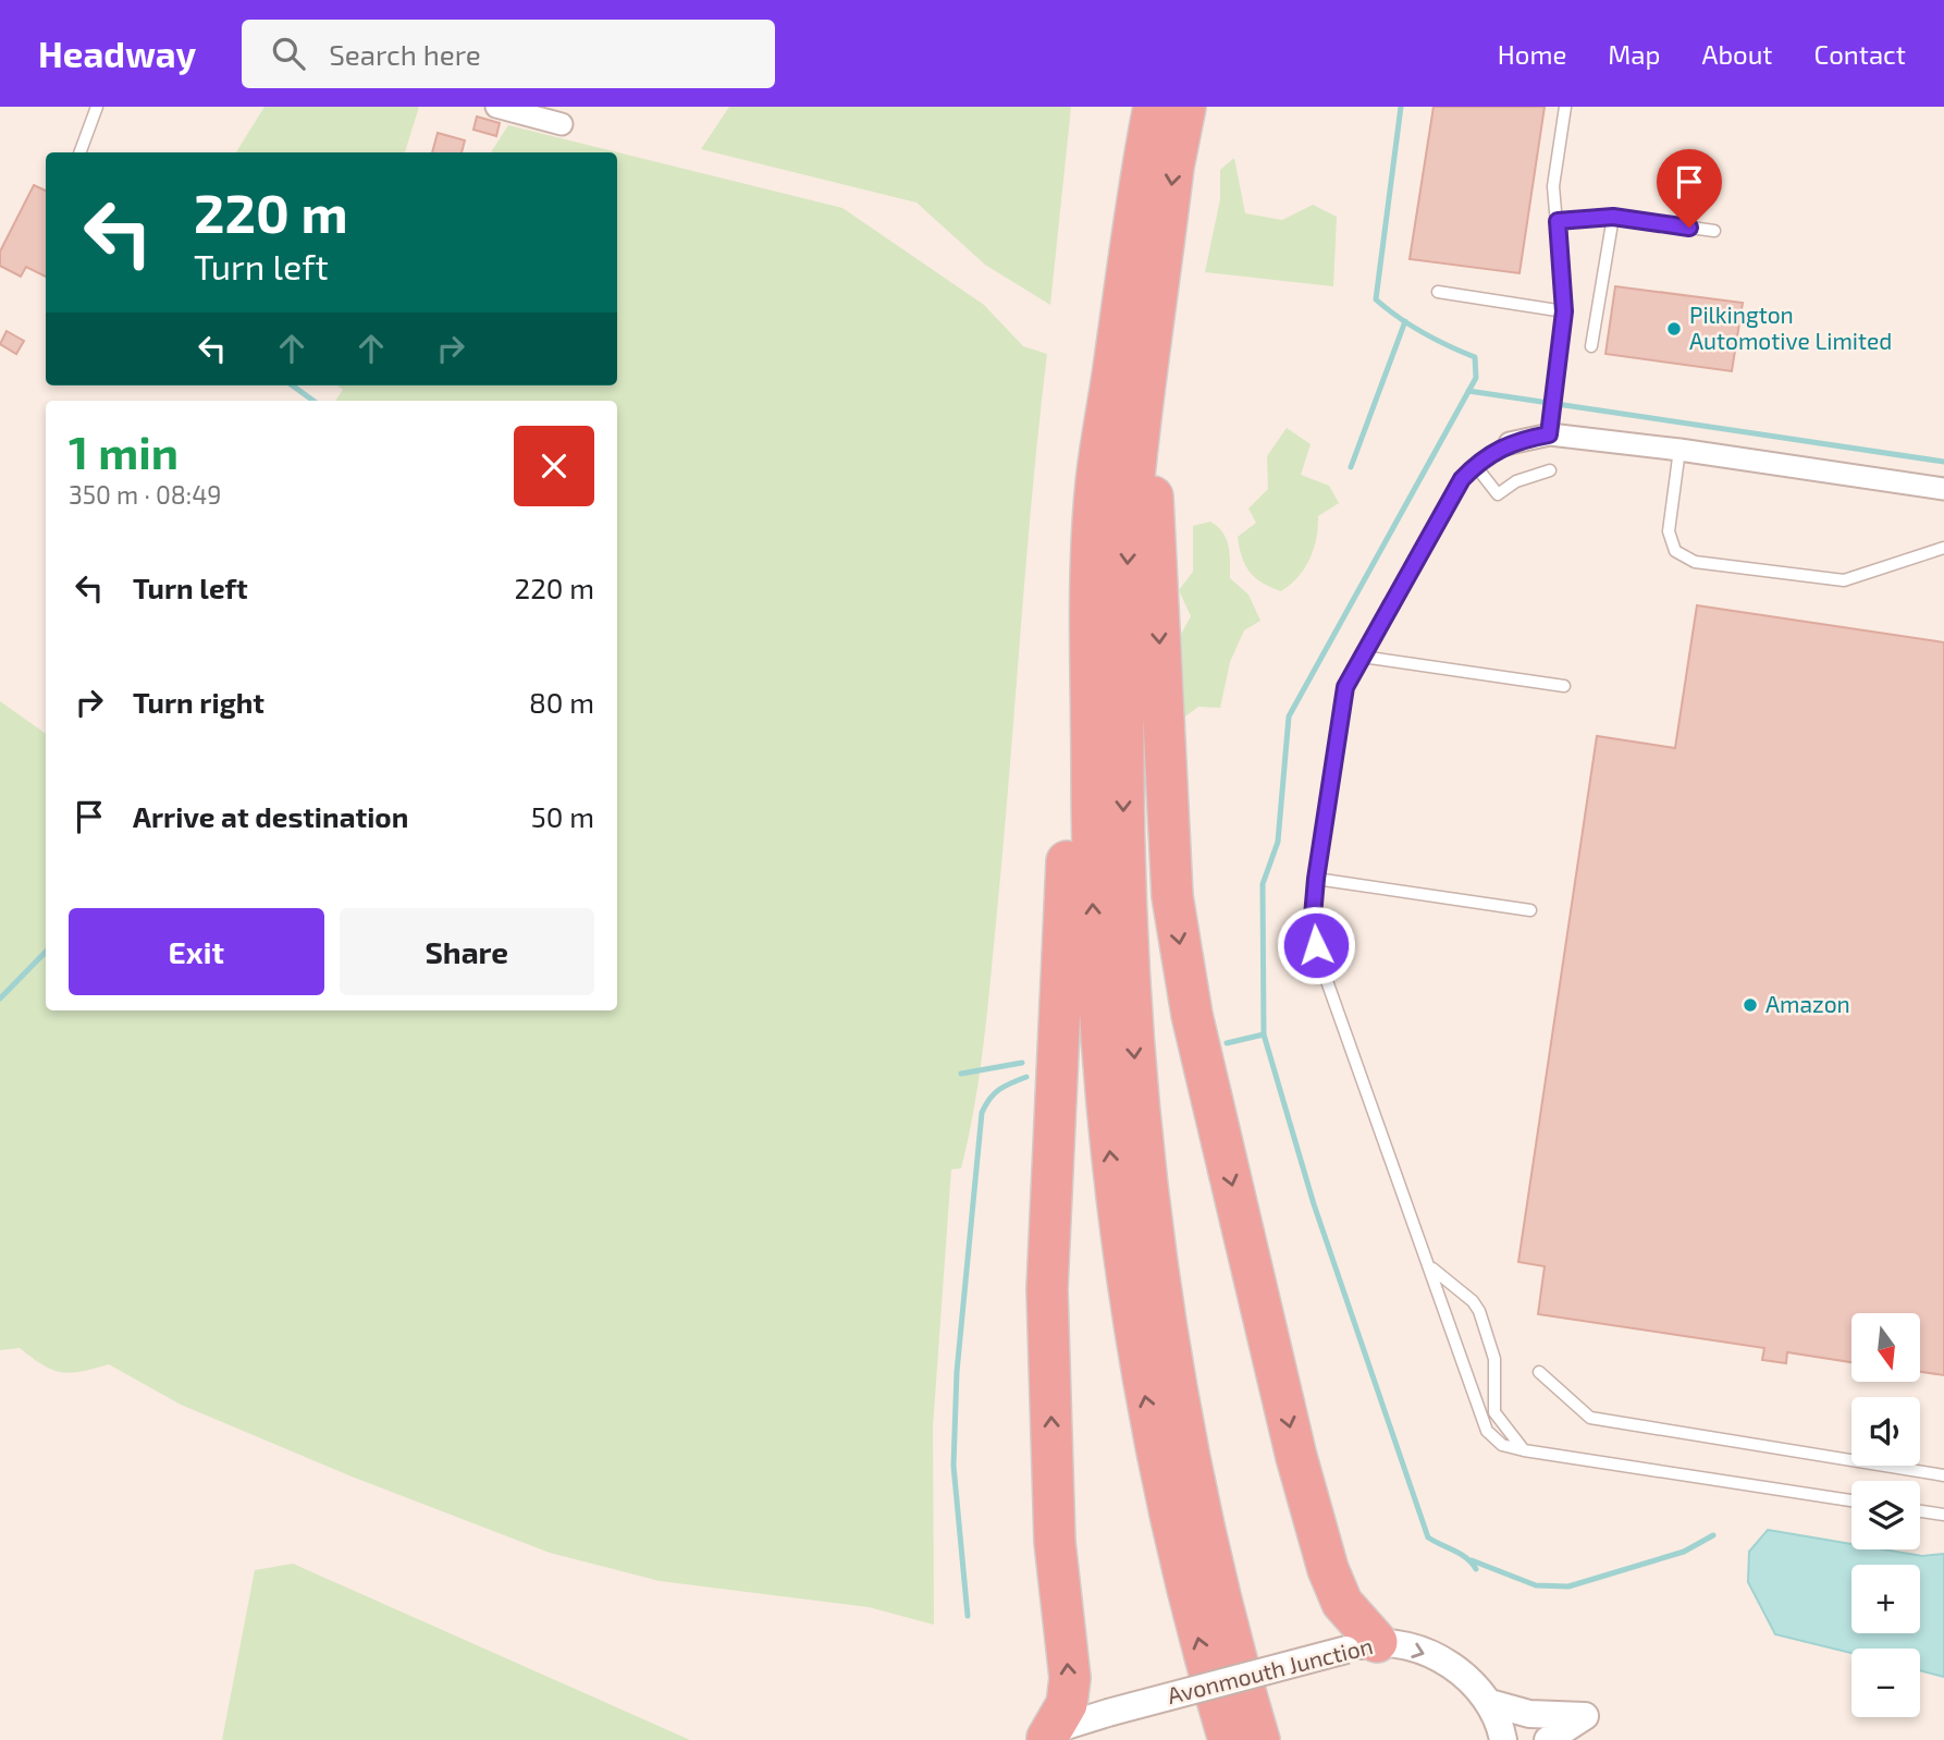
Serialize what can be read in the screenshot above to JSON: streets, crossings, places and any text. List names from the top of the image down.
{
  "streets": {
    "street": ["Avonmouth Junction"]
  },
  "places": ["Pilkington Automotive Limited", "Amazon"],
  "north": "bottom",
  "page": {
    "header": "Headway",
    "search": "Search here",
    "nav": [
      "Home",
      "Map",
      "About",
      "Contact"
    ],
    "turn": ["220 m", "Turn left"],
    "heading": ["1 min", "350 m · 08:49"],
    "list": [
      {
        "name": "Turn left",
        "value": "220 m"
      },
      {
        "name": "Turn right",
        "value": "80 m"
      },
      {
        "name": "Arrive at destination",
        "value": "50 m"
      }
    ],
    "buttons": ["Exit", "Share"],
    "map_buttons": ["+", "−"]
  }
}
